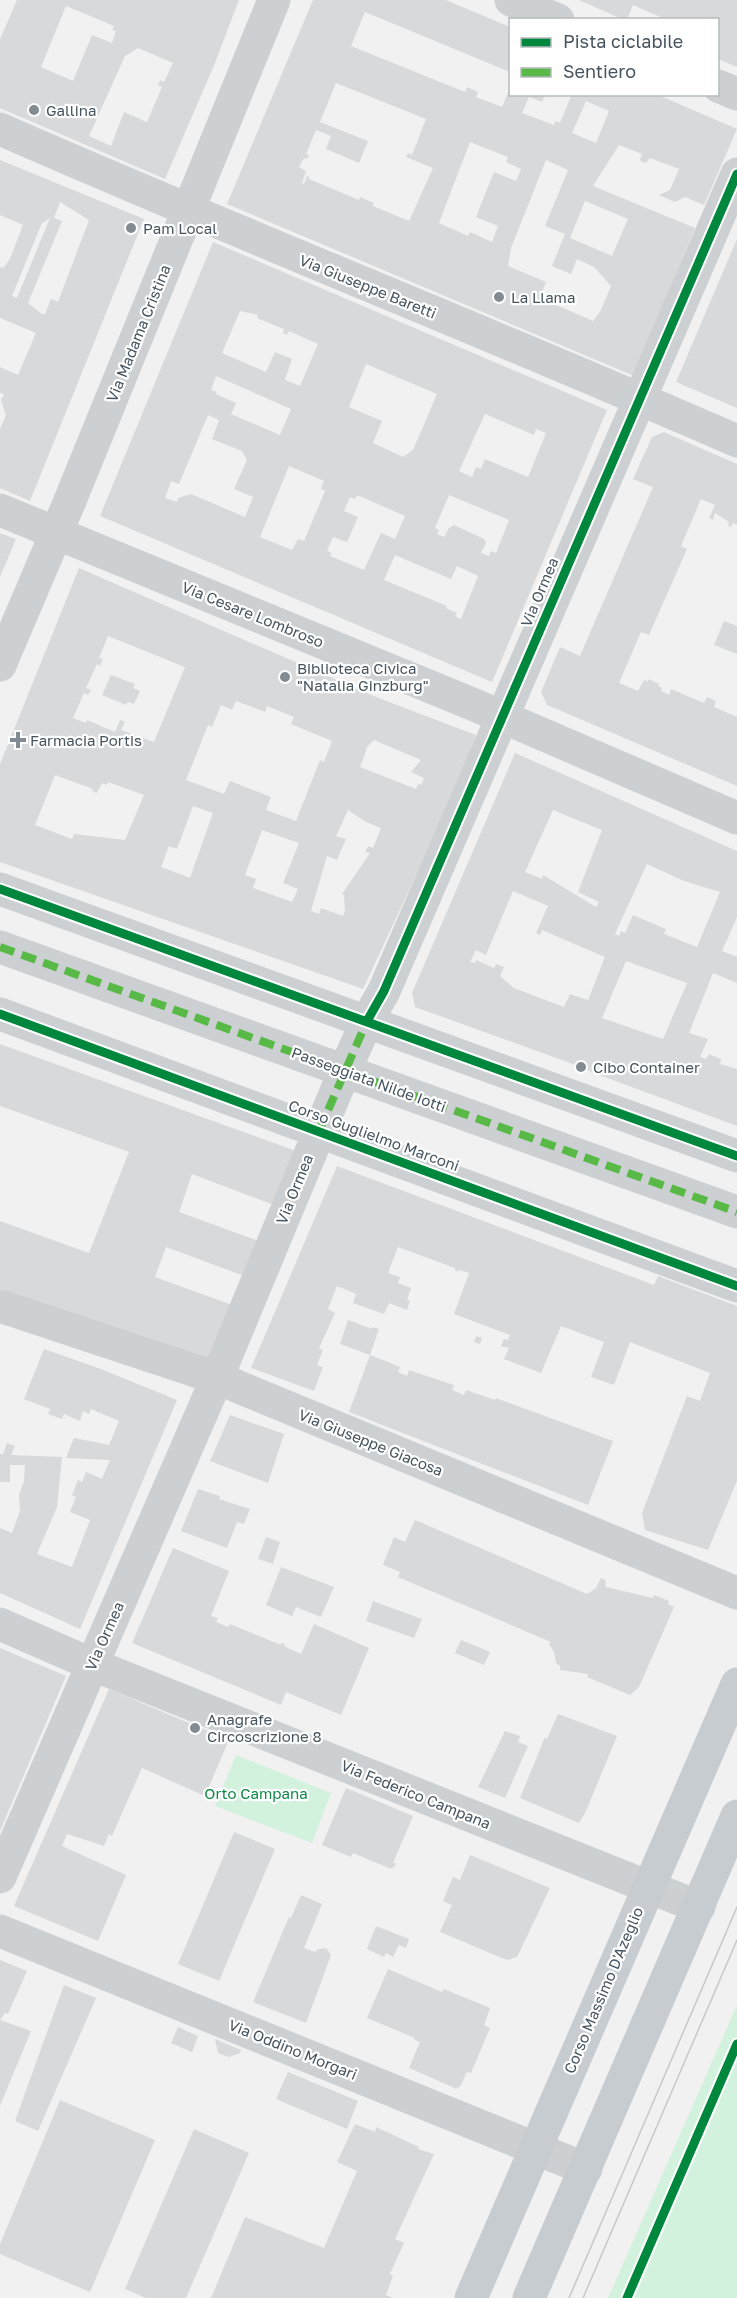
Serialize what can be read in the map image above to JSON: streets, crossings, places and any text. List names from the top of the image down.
{
  "streets": {
    "main road": ["Corso Massimo D'Azeglio"],
    "street": [
      "Via Giuseppe Baretti",
      "Via Madama Cristina",
      "Via Ormea",
      "Via Cesare Lombroso",
      "Passeggiata Nilde Iotti",
      "Corso Guglielmo Marconi",
      "Via Giuseppe Giacosa",
      "Via Federico Campana",
      "Via Oddino Morgari"
    ]
  },
  "crossings": [
    ["Via Giuseppe Baretti", "Via Madama Cristina"],
    ["Via Giuseppe Baretti", "Via Ormea"],
    ["Via Madama Cristina", "Via Cesare Lombroso"],
    ["Via Ormea", "Via Cesare Lombroso"],
    ["Via Ormea", "Passeggiata Nilde Iotti"],
    ["Via Ormea", "Corso Guglielmo Marconi"],
    ["Via Ormea", "Via Giuseppe Giacosa"],
    ["Via Ormea", "Via Federico Campana"],
    ["Via Federico Campana", "Corso Massimo D'Azeglio"],
    ["Corso Massimo D'Azeglio", "Via Oddino Morgari"]
  ],
  "parks": ["Orto Campana"],
  "places": {
    "other": [
      "Gallina",
      "Pam Local",
      "La Llama",
      "Biblioteca Civica \"Natalia Ginzburg\"",
      "Cibo Container",
      "Anagrafe Circoscrizione 8"
    ],
    "health": ["Farmacia Portis"]
  },
  "legend": ["Pista ciclabile", "Sentiero"]
}
